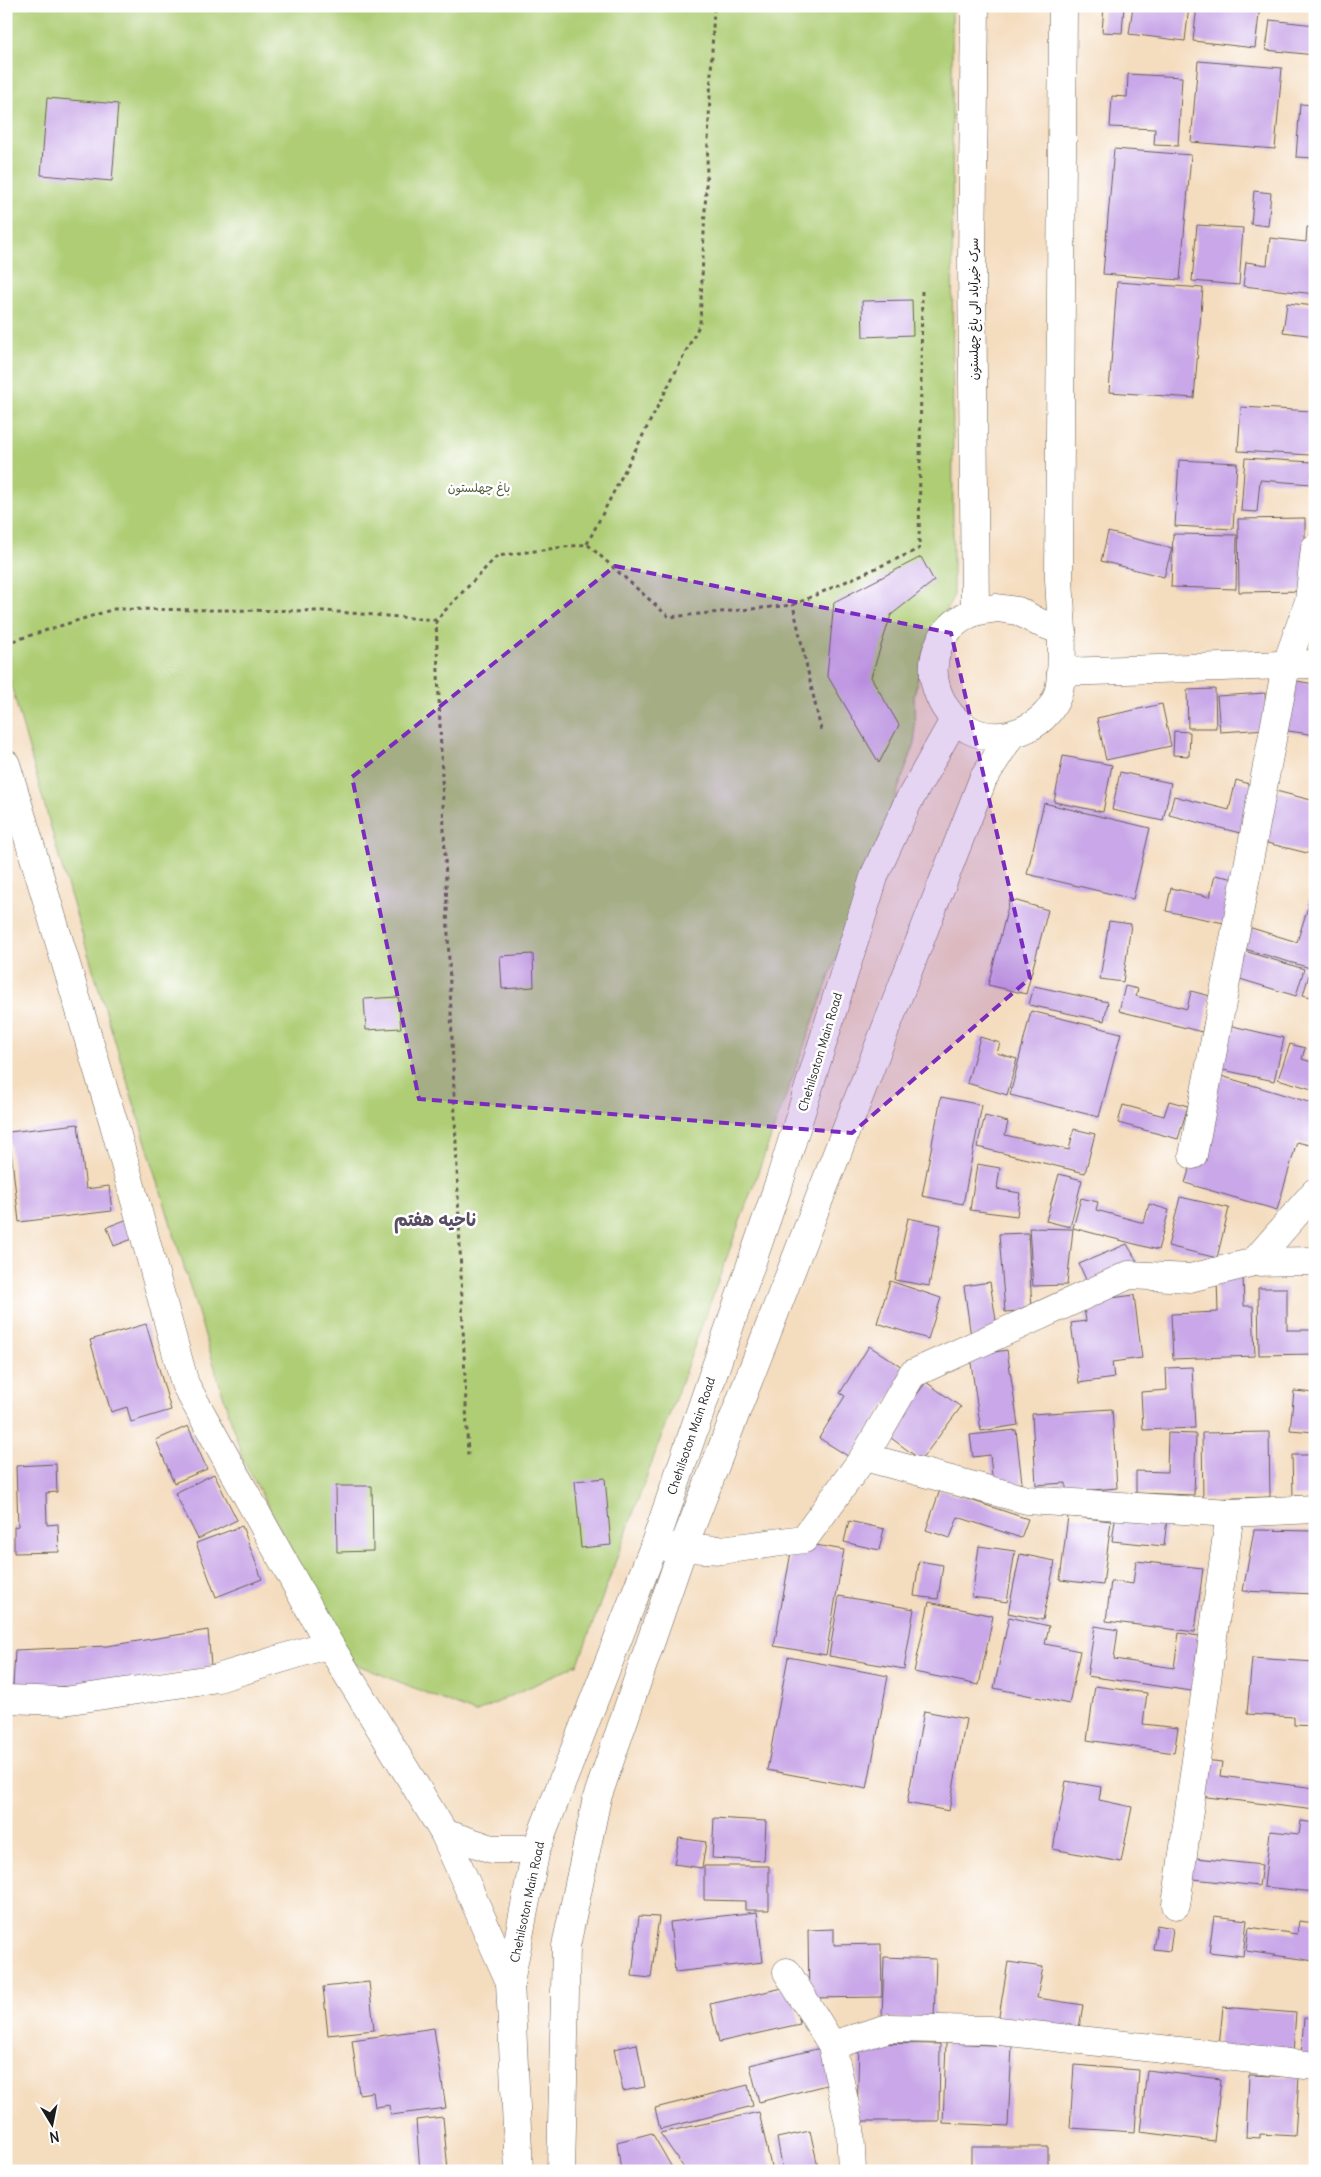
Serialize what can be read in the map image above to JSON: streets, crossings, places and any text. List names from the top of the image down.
{
  "streets": {
    "main road": ["سرک خیرآباد الی باغ چهلستون", "Chehilsoton Main Road"]
  },
  "crossings": [
    ["سرک خیرآباد الی باغ چهلستون", "Chehilsoton Main Road"]
  ],
  "districts": ["ناحیه هفتم"],
  "parks": ["باغ چهلستون"],
  "north": "bottom"
}
